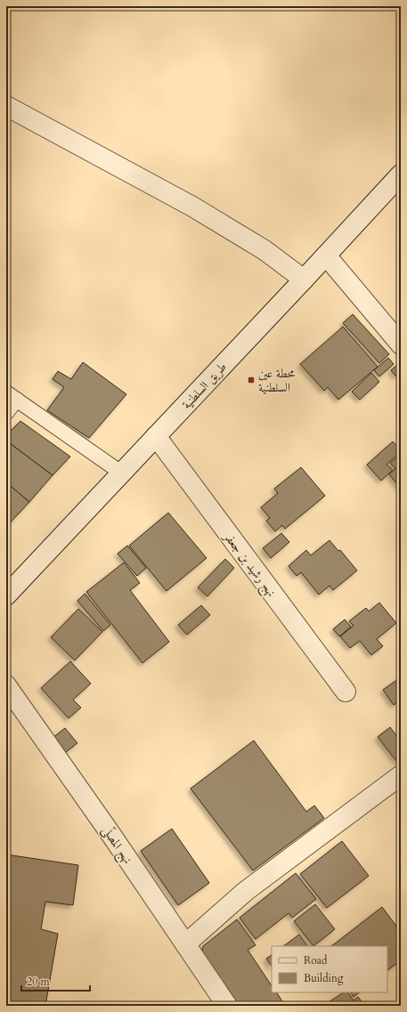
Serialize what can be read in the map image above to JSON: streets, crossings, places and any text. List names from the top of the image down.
{
  "streets": {
    "street": ["طريق السلطنية", "نهج رشيد بن جعفر", "نهج المصلّى"]
  },
  "crossings": [
    ["طريق السلطنية", "نهج رشيد بن جعفر"]
  ],
  "places": {
    "transit": ["محطة عين السلطنية"]
  },
  "legend": ["Road", "Building"],
  "scale_bar": "20 m"
}
